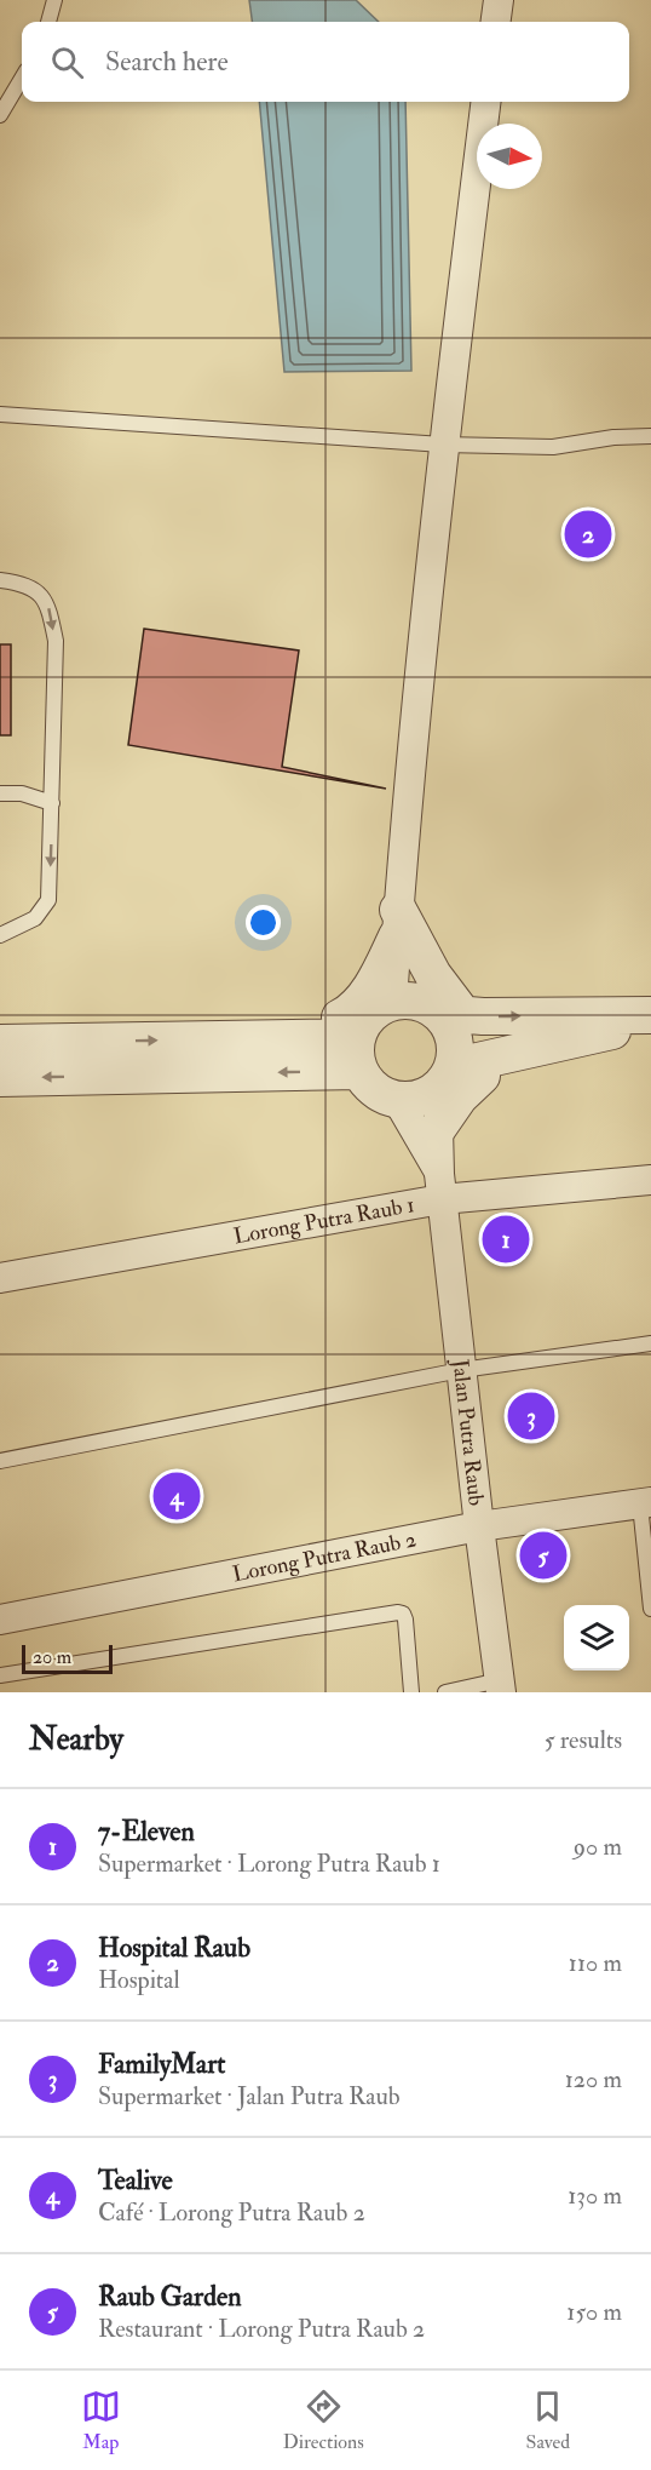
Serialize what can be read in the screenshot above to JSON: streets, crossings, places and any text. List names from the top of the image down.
{
  "streets": {
    "street": ["Lorong Putra Raub 1", "Jalan Putra Raub", "Lorong Putra Raub 2"]
  },
  "crossings": [
    ["Lorong Putra Raub 1", "Jalan Putra Raub"],
    ["Jalan Putra Raub", "Lorong Putra Raub 2"]
  ],
  "scale_bar": "20 m",
  "north": "right",
  "page": {
    "search": "Search here",
    "pins": [
      "2",
      "1",
      "3",
      "4",
      "5"
    ],
    "scale": "20 m",
    "heading": ["Nearby", "5 results"],
    "list": [
      {
        "mark": "1",
        "name": "7-Eleven",
        "note": "Supermarket · Lorong Putra Raub 1",
        "value": "90 m"
      },
      {
        "mark": "2",
        "name": "Hospital Raub",
        "note": "Hospital",
        "value": "110 m"
      },
      {
        "mark": "3",
        "name": "FamilyMart",
        "note": "Supermarket · Jalan Putra Raub",
        "value": "120 m"
      },
      {
        "mark": "4",
        "name": "Tealive",
        "note": "Café · Lorong Putra Raub 2",
        "value": "130 m"
      },
      {
        "mark": "5",
        "name": "Raub Garden",
        "note": "Restaurant · Lorong Putra Raub 2",
        "value": "150 m"
      }
    ],
    "nav": ["Map", "Directions", "Saved"]
  }
}
